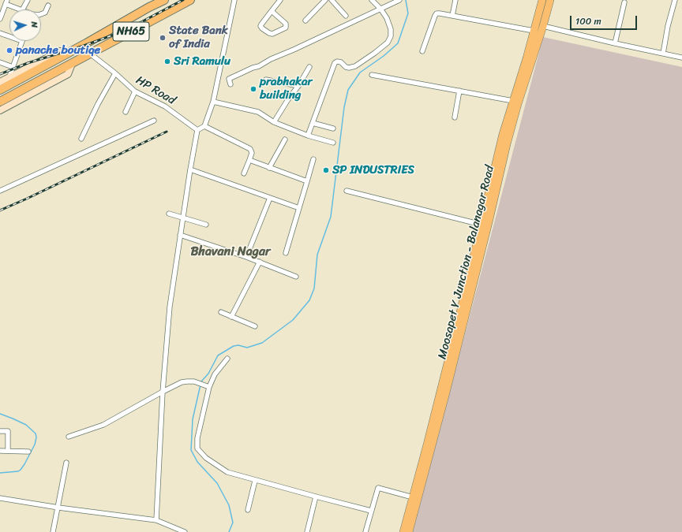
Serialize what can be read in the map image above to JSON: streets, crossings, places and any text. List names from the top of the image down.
{
  "streets": {
    "highway": ["NH65"],
    "main road": ["Moosapet Y Junction - Balanagar Road"],
    "street": ["HP Road"]
  },
  "crossings": [
    ["NH65", "HP Road"]
  ],
  "districts": ["Bhavani Nagar"],
  "places": [
    "State Bank of India",
    "panache boutiqe",
    "Sri Ramulu",
    "prabhakar building",
    "SP INDUSTRIES"
  ],
  "scale_bar": "100 m",
  "north": "right"
}
